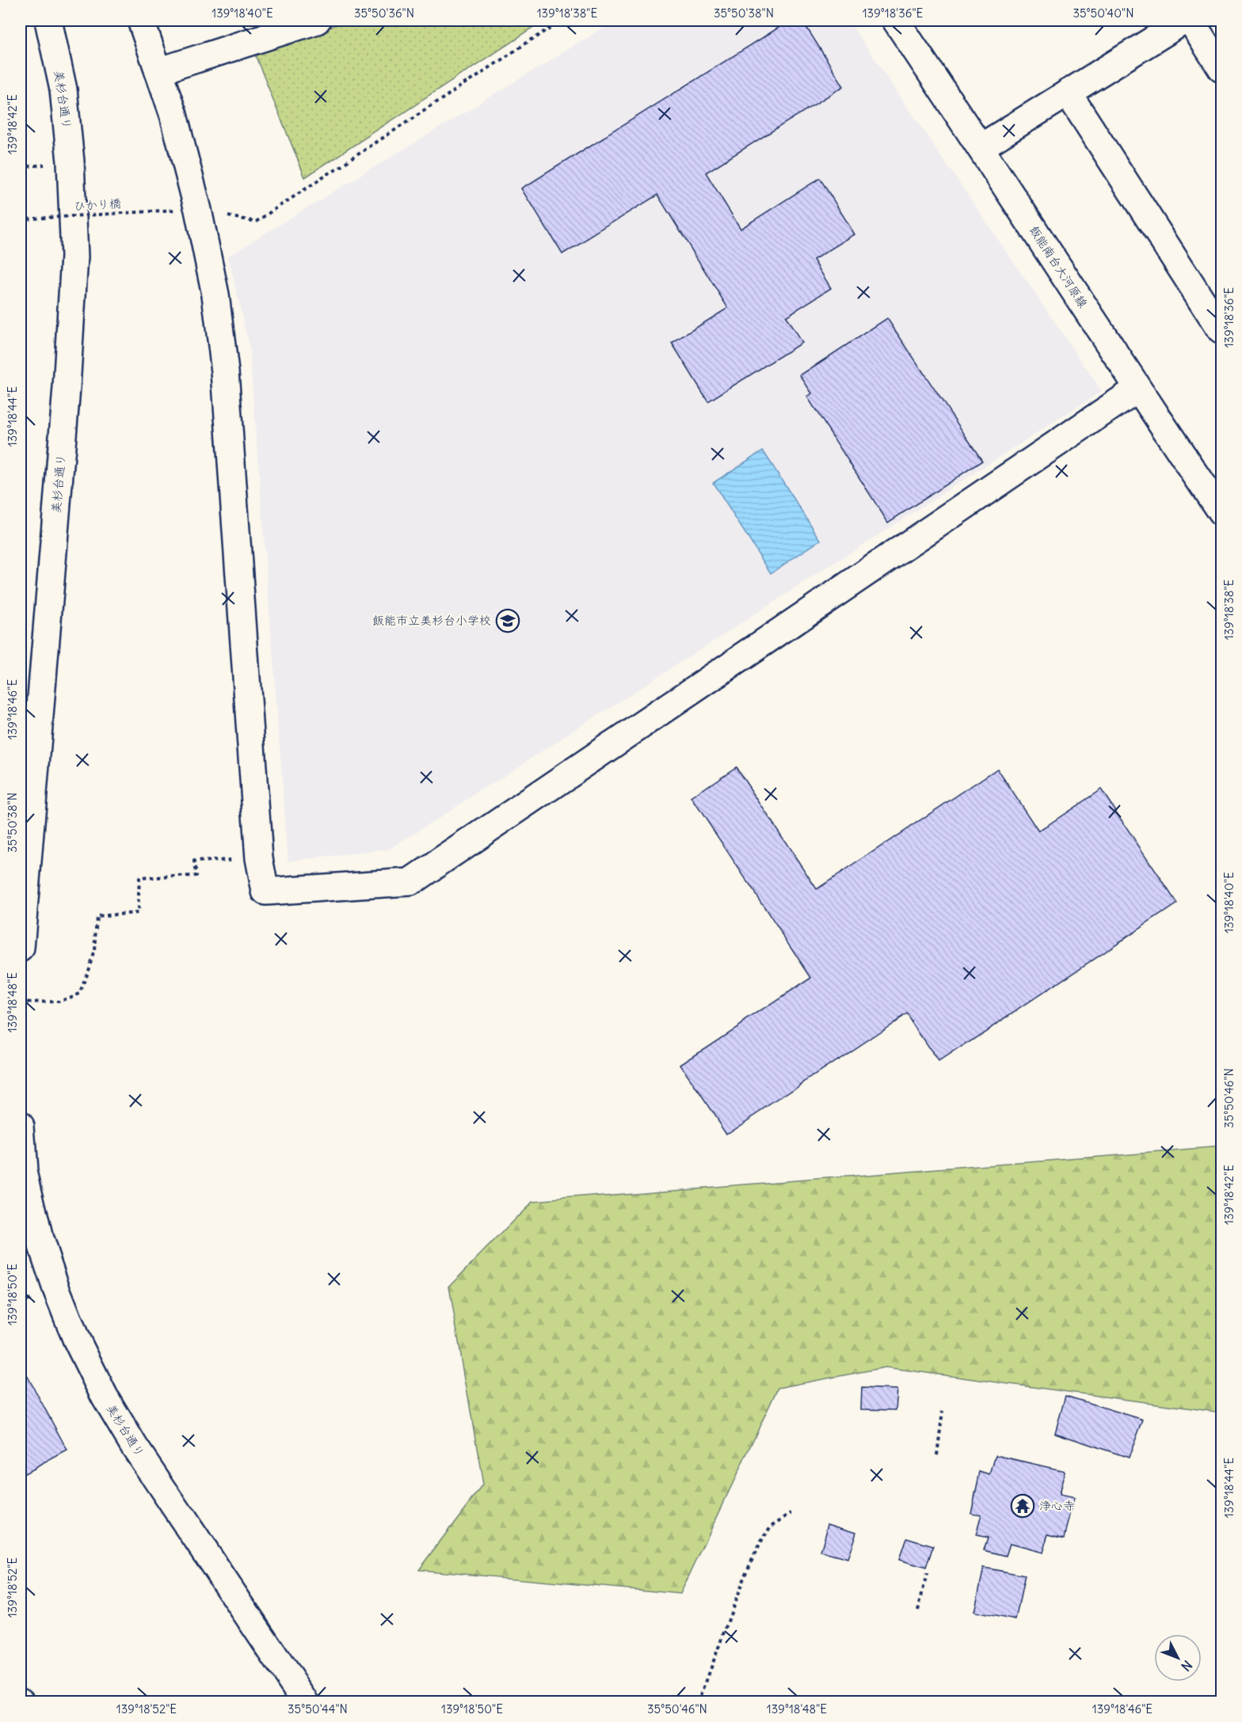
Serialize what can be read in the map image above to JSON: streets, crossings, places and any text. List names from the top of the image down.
{
  "streets": {
    "street": ["美杉台通り", "飯能南台大河原線"],
    "path": ["ひかり橋"]
  },
  "places": {
    "school or university": ["飯能市立美杉台小学校"],
    "temple": ["浄心寺"]
  },
  "north": "bottom right",
  "coordinates": [
    "139°18'40\"E",
    "35°50'36\"N",
    "139°18'38\"E",
    "35°50'38\"N",
    "139°18'36\"E",
    "35°50'40\"N",
    "139°18'42\"E",
    "139°18'44\"E",
    "139°18'46\"E",
    "139°18'48\"E",
    "35°50'46\"N",
    "139°18'50\"E",
    "139°18'52\"E",
    "35°50'44\"N"
  ]
}
